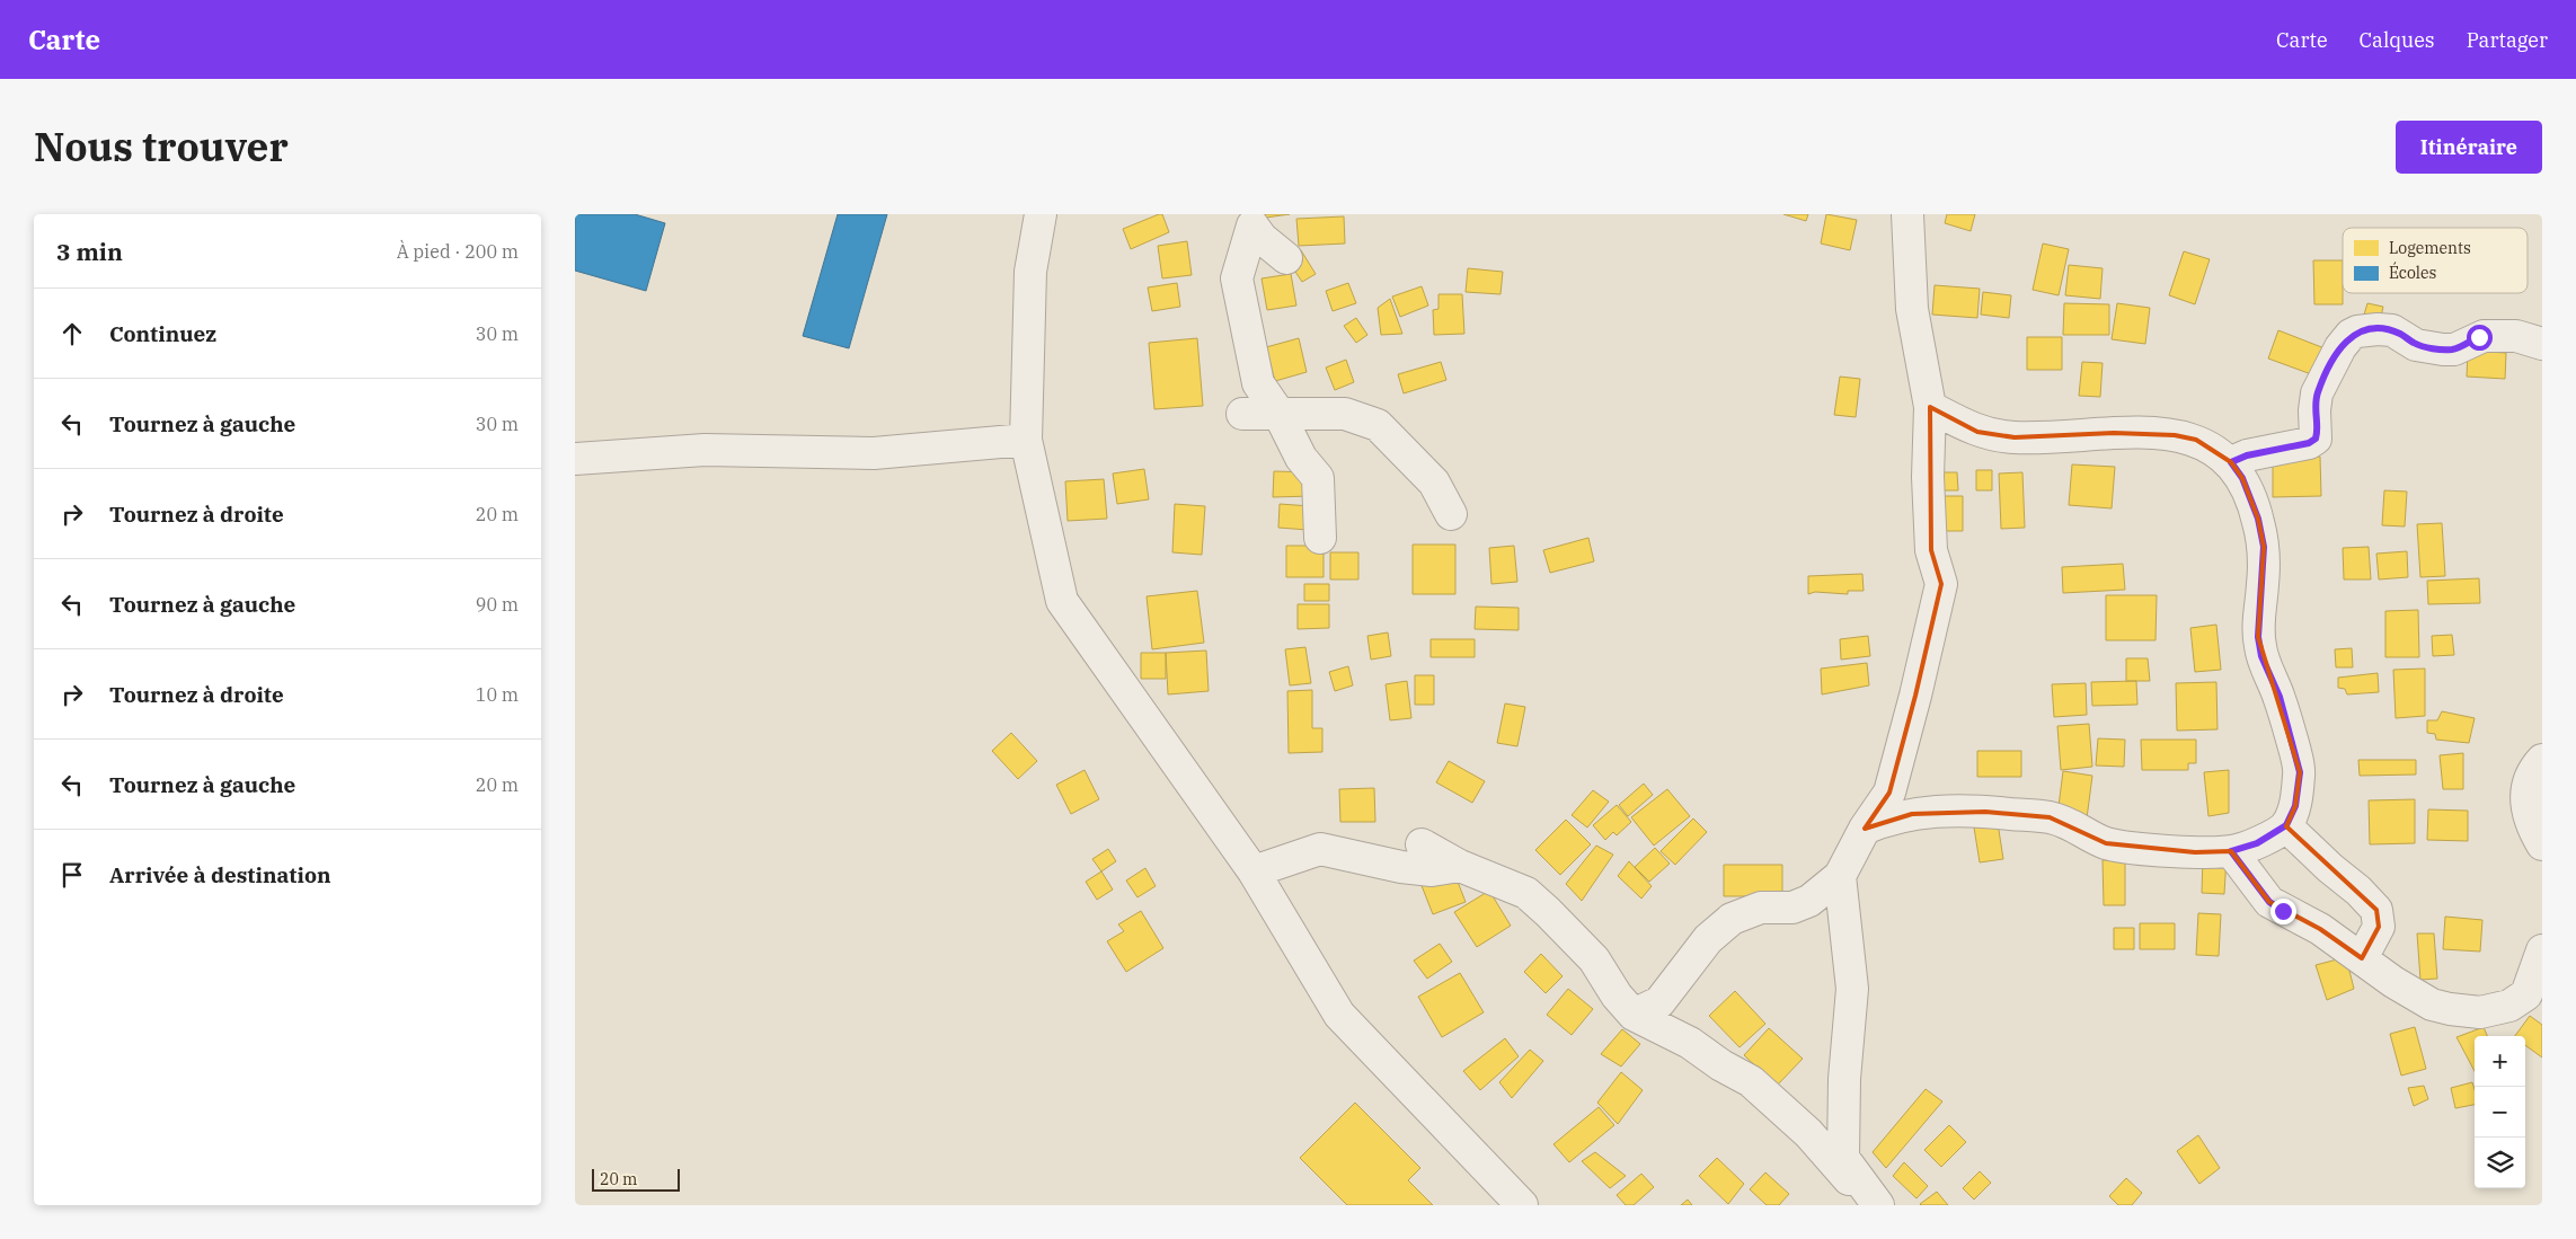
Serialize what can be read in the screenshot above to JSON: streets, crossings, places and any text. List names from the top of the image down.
{
  "legend": ["Logements", "Écoles"],
  "scale_bar": "20 m",
  "page": {
    "header": "Carte",
    "nav": ["Carte", "Calques", "Partager"],
    "title": "Nous trouver",
    "buttons": "Itinéraire",
    "heading": ["3 min", "À pied · 200 m"],
    "list": [
      ["Continuez", "30 m"],
      ["Tournez à gauche", "30 m"],
      ["Tournez à droite", "20 m"],
      ["Tournez à gauche", "90 m"],
      ["Tournez à droite", "10 m"],
      ["Tournez à gauche", "20 m"],
      "Arrivée à destination"
    ],
    "map_buttons": ["+", "−"],
    "scale": "20 m"
  }
}
